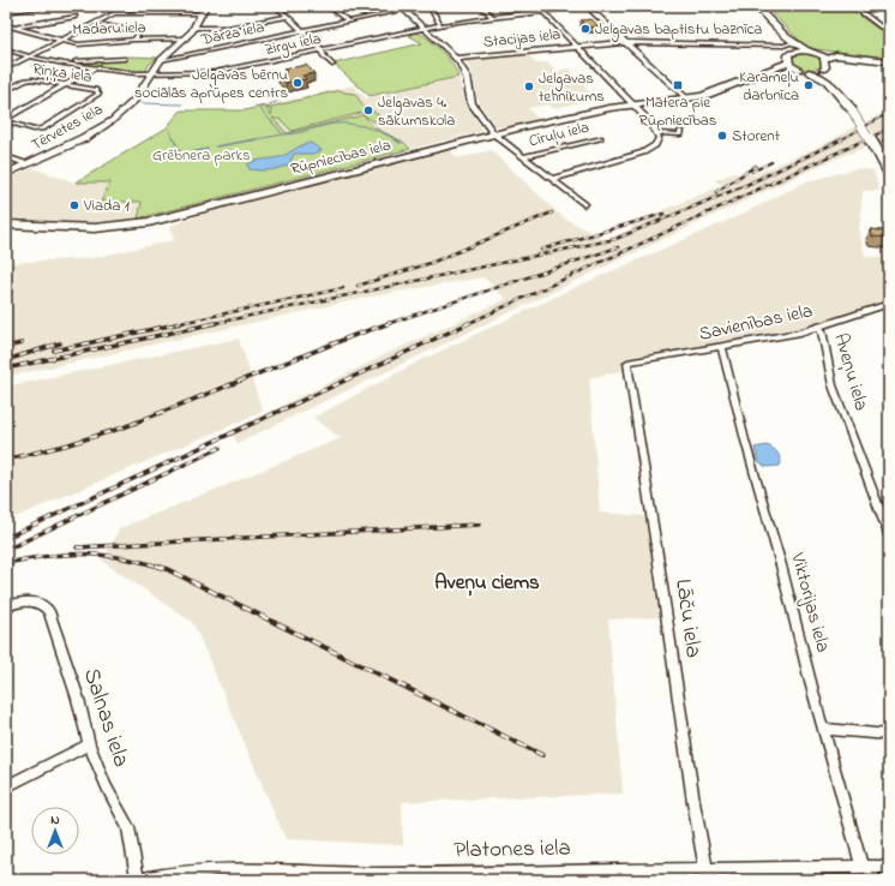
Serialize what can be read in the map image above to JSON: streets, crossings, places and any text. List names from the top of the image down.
{
  "streets": {
    "main road": ["Tērvetes iela", "Rūpniecības iela"],
    "street": [
      "Madaru iela",
      "Dārza iela",
      "Stacijas iela",
      "Zirgu iela",
      "Riņķa iela",
      "Cīruļu iela",
      "Savienības iela",
      "Aveņu iela",
      "Viktorijas iela",
      "Lāču iela",
      "Salnas iela",
      "Platones iela"
    ]
  },
  "crossings": [
    ["Madaru iela", "Tērvetes iela"],
    ["Dārza iela", "Tērvetes iela"],
    ["Zirgu iela", "Tērvetes iela"],
    ["Savienības iela", "Aveņu iela"],
    ["Savienības iela", "Viktorijas iela"],
    ["Savienības iela", "Lāču iela"],
    ["Viktorijas iela", "Platones iela"],
    ["Lāču iela", "Platones iela"],
    ["Salnas iela", "Platones iela"]
  ],
  "districts": ["Aveņu ciems"],
  "parks": ["Grēbnera parks"],
  "places": {
    "other": [
      "Jelgavas baptistu baznīca",
      "Jelgavas bērnu sociālās aprūpes centrs",
      "Karameļu darbnīca",
      "Jelgavas tehnikums",
      "Jelgavas 4. sākumskola",
      "Storent",
      "Viada 1"
    ],
    "transit": ["Mātera pie Rūpniecības"]
  },
  "north": "top"
}
